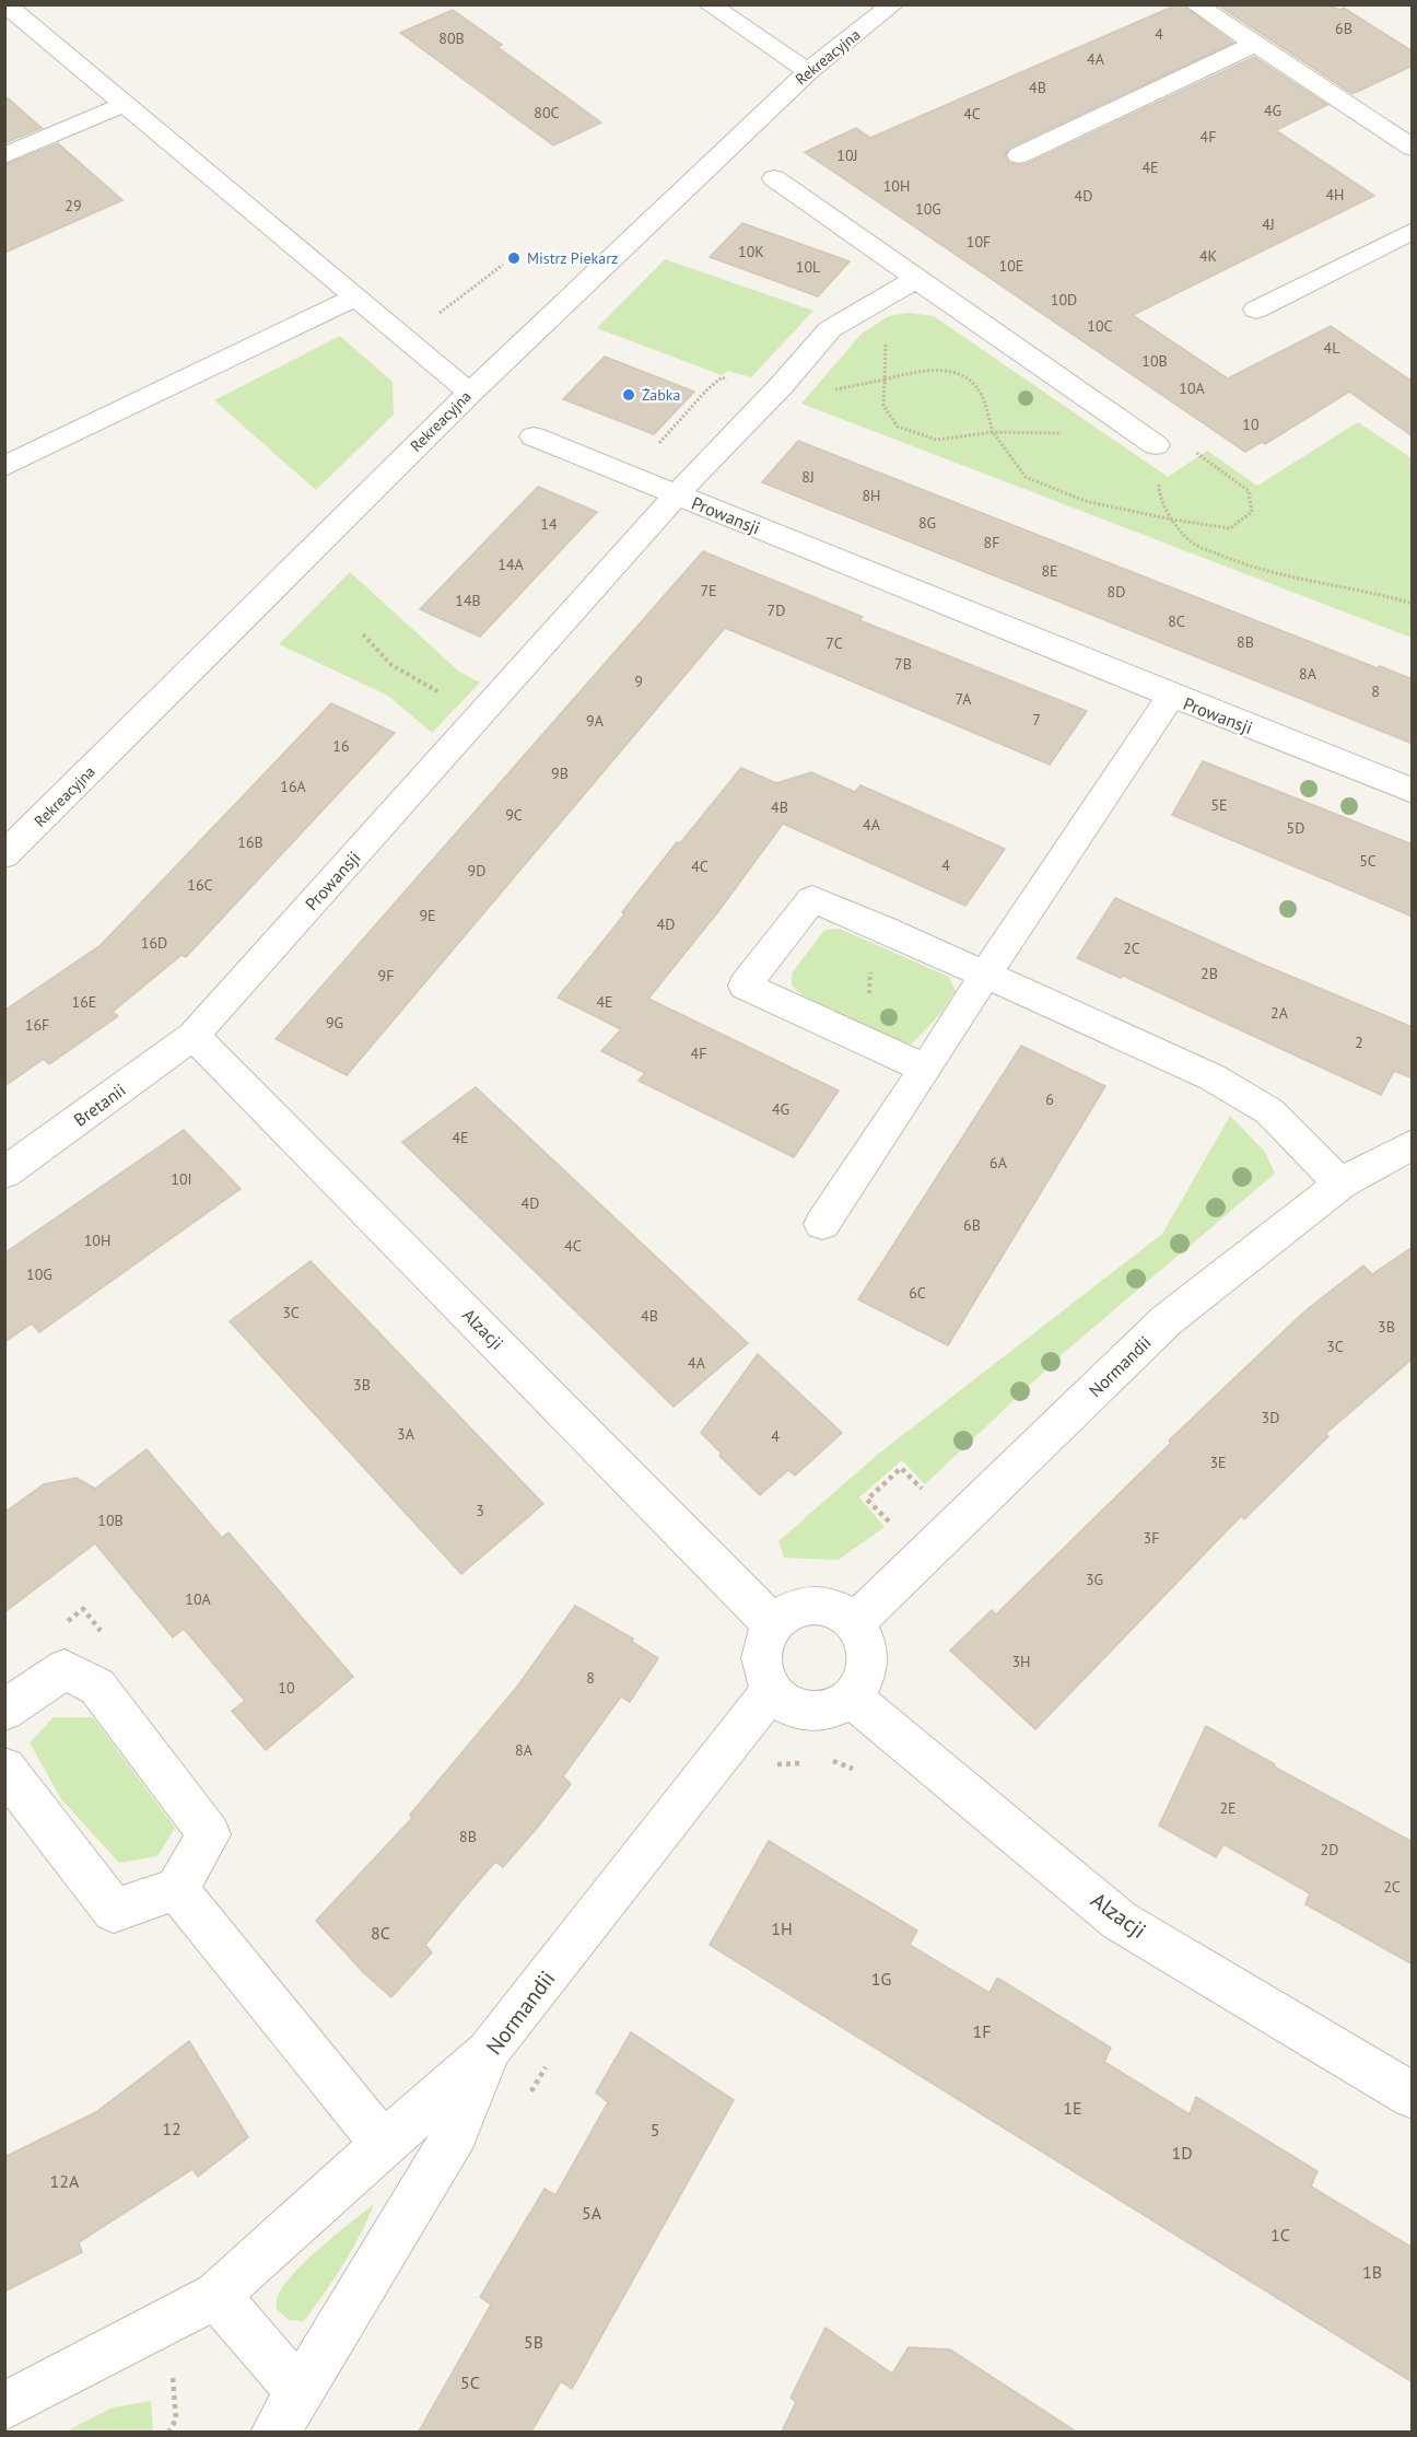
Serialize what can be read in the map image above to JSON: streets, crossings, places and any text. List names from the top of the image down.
{
  "streets": {
    "street": [
      "Rekreacyjna",
      "Prowansji",
      "Bretanii",
      "Alzacji",
      "Normandii"
    ]
  },
  "crossings": [
    ["Prowansji", "Bretanii"],
    ["Prowansji", "Alzacji"],
    ["Bretanii", "Alzacji"],
    ["Alzacji", "Normandii"]
  ],
  "places": ["Mistrz Piekarz", "Żabka"],
  "house_numbers": [
    "6B",
    "4",
    "80B",
    "4A",
    "4B",
    "4G",
    "80C",
    "4C",
    "4F",
    "10J",
    "4E",
    "10H",
    "4H",
    "4D",
    "29",
    "10G",
    "4J",
    "10F",
    "10K",
    "4K",
    "10E",
    "10L",
    "10D",
    "10C",
    "4L",
    "10B",
    "10A",
    "10",
    "8J",
    "8H",
    "8G",
    "14",
    "8F",
    "14A",
    "8E",
    "7E",
    "8D",
    "14B",
    "7D",
    "8C",
    "8B",
    "7C",
    "7B",
    "8A",
    "9",
    "8",
    "7A",
    "7",
    "9A",
    "16",
    "9B",
    "16A",
    "5E",
    "4B",
    "9C",
    "4A",
    "5D",
    "16B",
    "5C",
    "4",
    "4C",
    "9D",
    "16C",
    "9E",
    "4D",
    "16D",
    "2C",
    "2B",
    "9F",
    "16E",
    "4E",
    "2A",
    "9G",
    "16F",
    "2",
    "4F",
    "6",
    "4G",
    "4E",
    "6A",
    "10I",
    "4D",
    "6B",
    "10H",
    "4C",
    "10G",
    "6C",
    "3C",
    "4B",
    "3B",
    "3C",
    "4A",
    "3B",
    "3D",
    "3A",
    "4",
    "3E",
    "3",
    "10B",
    "3F",
    "3G",
    "10A",
    "3H",
    "8",
    "10",
    "8A",
    "2E",
    "8B",
    "2D",
    "2C",
    "1H",
    "8C",
    "1G",
    "1F",
    "1E",
    "12",
    "5",
    "1D",
    "12A",
    "5A",
    "1C",
    "1B",
    "5B",
    "5C"
  ]
}
